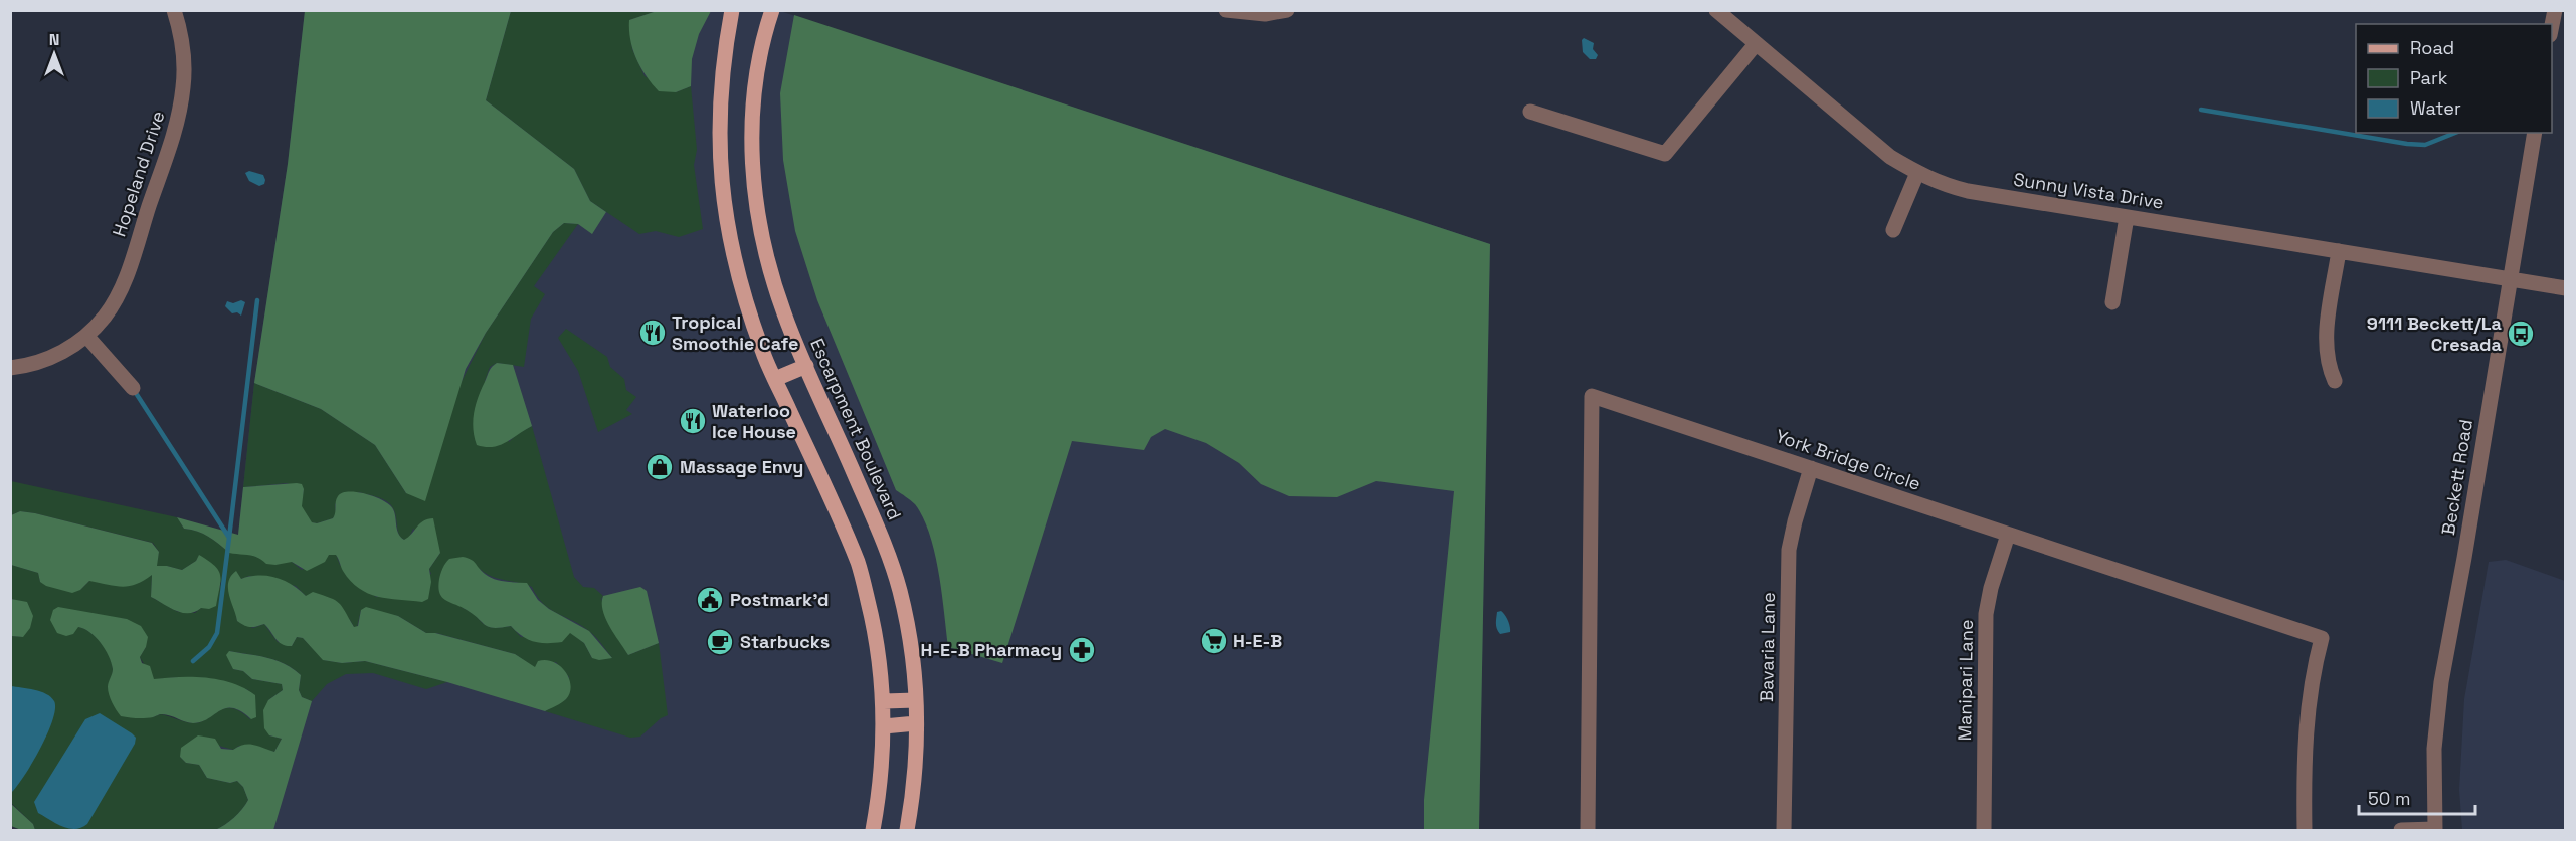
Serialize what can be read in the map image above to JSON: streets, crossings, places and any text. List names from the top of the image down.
{
  "streets": {
    "main road": ["Escarpment Boulevard"],
    "street": [
      "Hopeland Drive",
      "Sunny Vista Drive",
      "York Bridge Circle",
      "Beckett Road",
      "Bavaria Lane",
      "Manipari Lane"
    ]
  },
  "crossings": [
    ["Sunny Vista Drive", "Beckett Road"],
    ["York Bridge Circle", "Bavaria Lane"],
    ["York Bridge Circle", "Manipari Lane"]
  ],
  "places": {
    "restaurant": ["Tropical Smoothie Cafe", "Waterloo Ice House"],
    "bus stop": ["9111 Beckett/La Cresada"],
    "shop": ["Massage Envy"],
    "public building": ["Postmark'd"],
    "supermarket": ["H-E-B"],
    "cafe": ["Starbucks"],
    "pharmacy": ["H-E-B Pharmacy"]
  },
  "legend": ["Road", "Park", "Water"],
  "scale_bar": "50 m",
  "north": "top"
}
